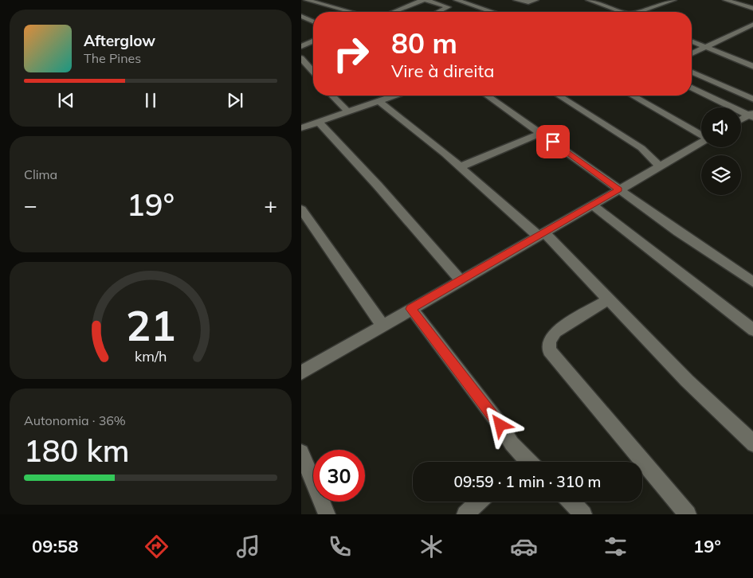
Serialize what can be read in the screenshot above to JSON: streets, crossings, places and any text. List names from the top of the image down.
{
  "page": {
    "turn": ["80 m", "Vire à direita"],
    "song": ["Afterglow", "The Pines"],
    "tile": [
      "Clima",
      ["Autonomia · 36%", "180 km"]
    ],
    "heat": ["−", "19°", "+"],
    "limit": "30",
    "trip": "09:59 · 1 min · 310 m",
    "tabs": ["09:58", "19°"],
    "gauge": ["21", "km/h"]
  }
}
